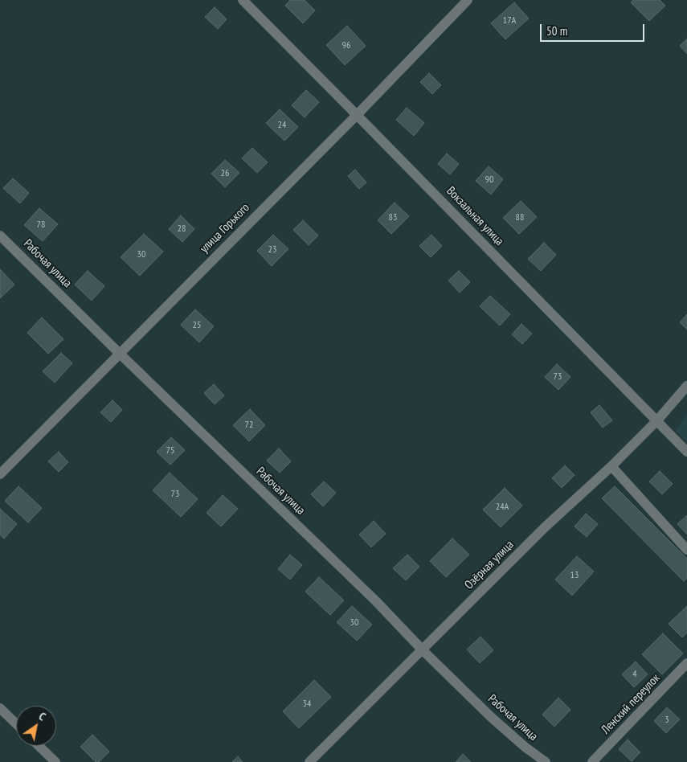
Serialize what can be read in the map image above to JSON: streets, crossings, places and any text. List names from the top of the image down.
{
  "streets": {
    "street": [
      "Вокзальная улица",
      "улица Горького",
      "Рабочая улица",
      "Озёрная улица",
      "Ленский переулок"
    ]
  },
  "crossings": [
    ["Вокзальная улица", "улица Горького"],
    ["Вокзальная улица", "Озёрная улица"],
    ["улица Горького", "Рабочая улица"],
    ["Рабочая улица", "Озёрная улица"]
  ],
  "house_numbers": [
    "17А",
    "96",
    "24",
    "26",
    "90",
    "83",
    "88",
    "78",
    "28",
    "23",
    "30",
    "25",
    "73",
    "72",
    "75",
    "73",
    "24А",
    "13",
    "30",
    "4",
    "34",
    "3"
  ],
  "scale_bar": "50 m",
  "north": "top right"
}
